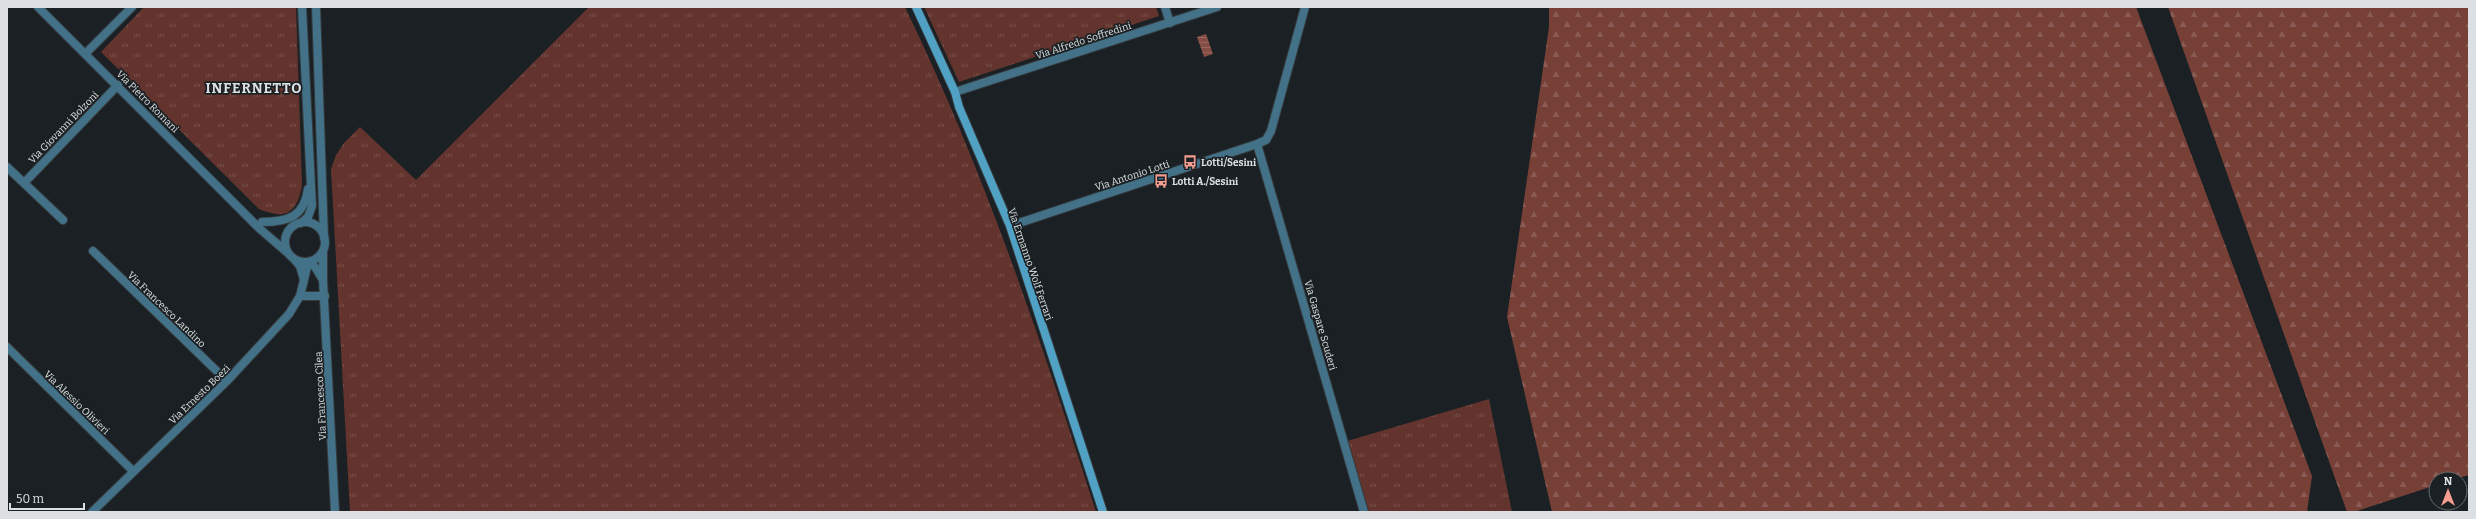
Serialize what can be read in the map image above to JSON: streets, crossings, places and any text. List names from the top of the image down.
{
  "streets": {
    "street": [
      "Via Alfredo Soffredini",
      "Via Pietro Romani",
      "Via Giovanni Bolzoni",
      "Via Antonio Lotti",
      "Via Ermanno Wolf Ferrari",
      "Via Francesco Landino",
      "Via Gaspare Scuderi",
      "Via Ernesto Boezi",
      "Via Francesco Cilea",
      "Via Alessio Olivieri"
    ]
  },
  "crossings": [
    ["Via Alfredo Soffredini", "Via Ermanno Wolf Ferrari"],
    ["Via Pietro Romani", "Via Giovanni Bolzoni"],
    ["Via Pietro Romani", "Via Ernesto Boezi"],
    ["Via Pietro Romani", "Via Francesco Cilea"],
    ["Via Antonio Lotti", "Via Ermanno Wolf Ferrari"],
    ["Via Antonio Lotti", "Via Gaspare Scuderi"],
    ["Via Francesco Landino", "Via Ernesto Boezi"],
    ["Via Ernesto Boezi", "Via Francesco Cilea"],
    ["Via Ernesto Boezi", "Via Alessio Olivieri"]
  ],
  "districts": ["INFERNETTO"],
  "places": {
    "bus stop": ["Lotti/Sesini", "Lotti A./Sesini"]
  },
  "scale_bar": "50 m",
  "north": "top"
}
